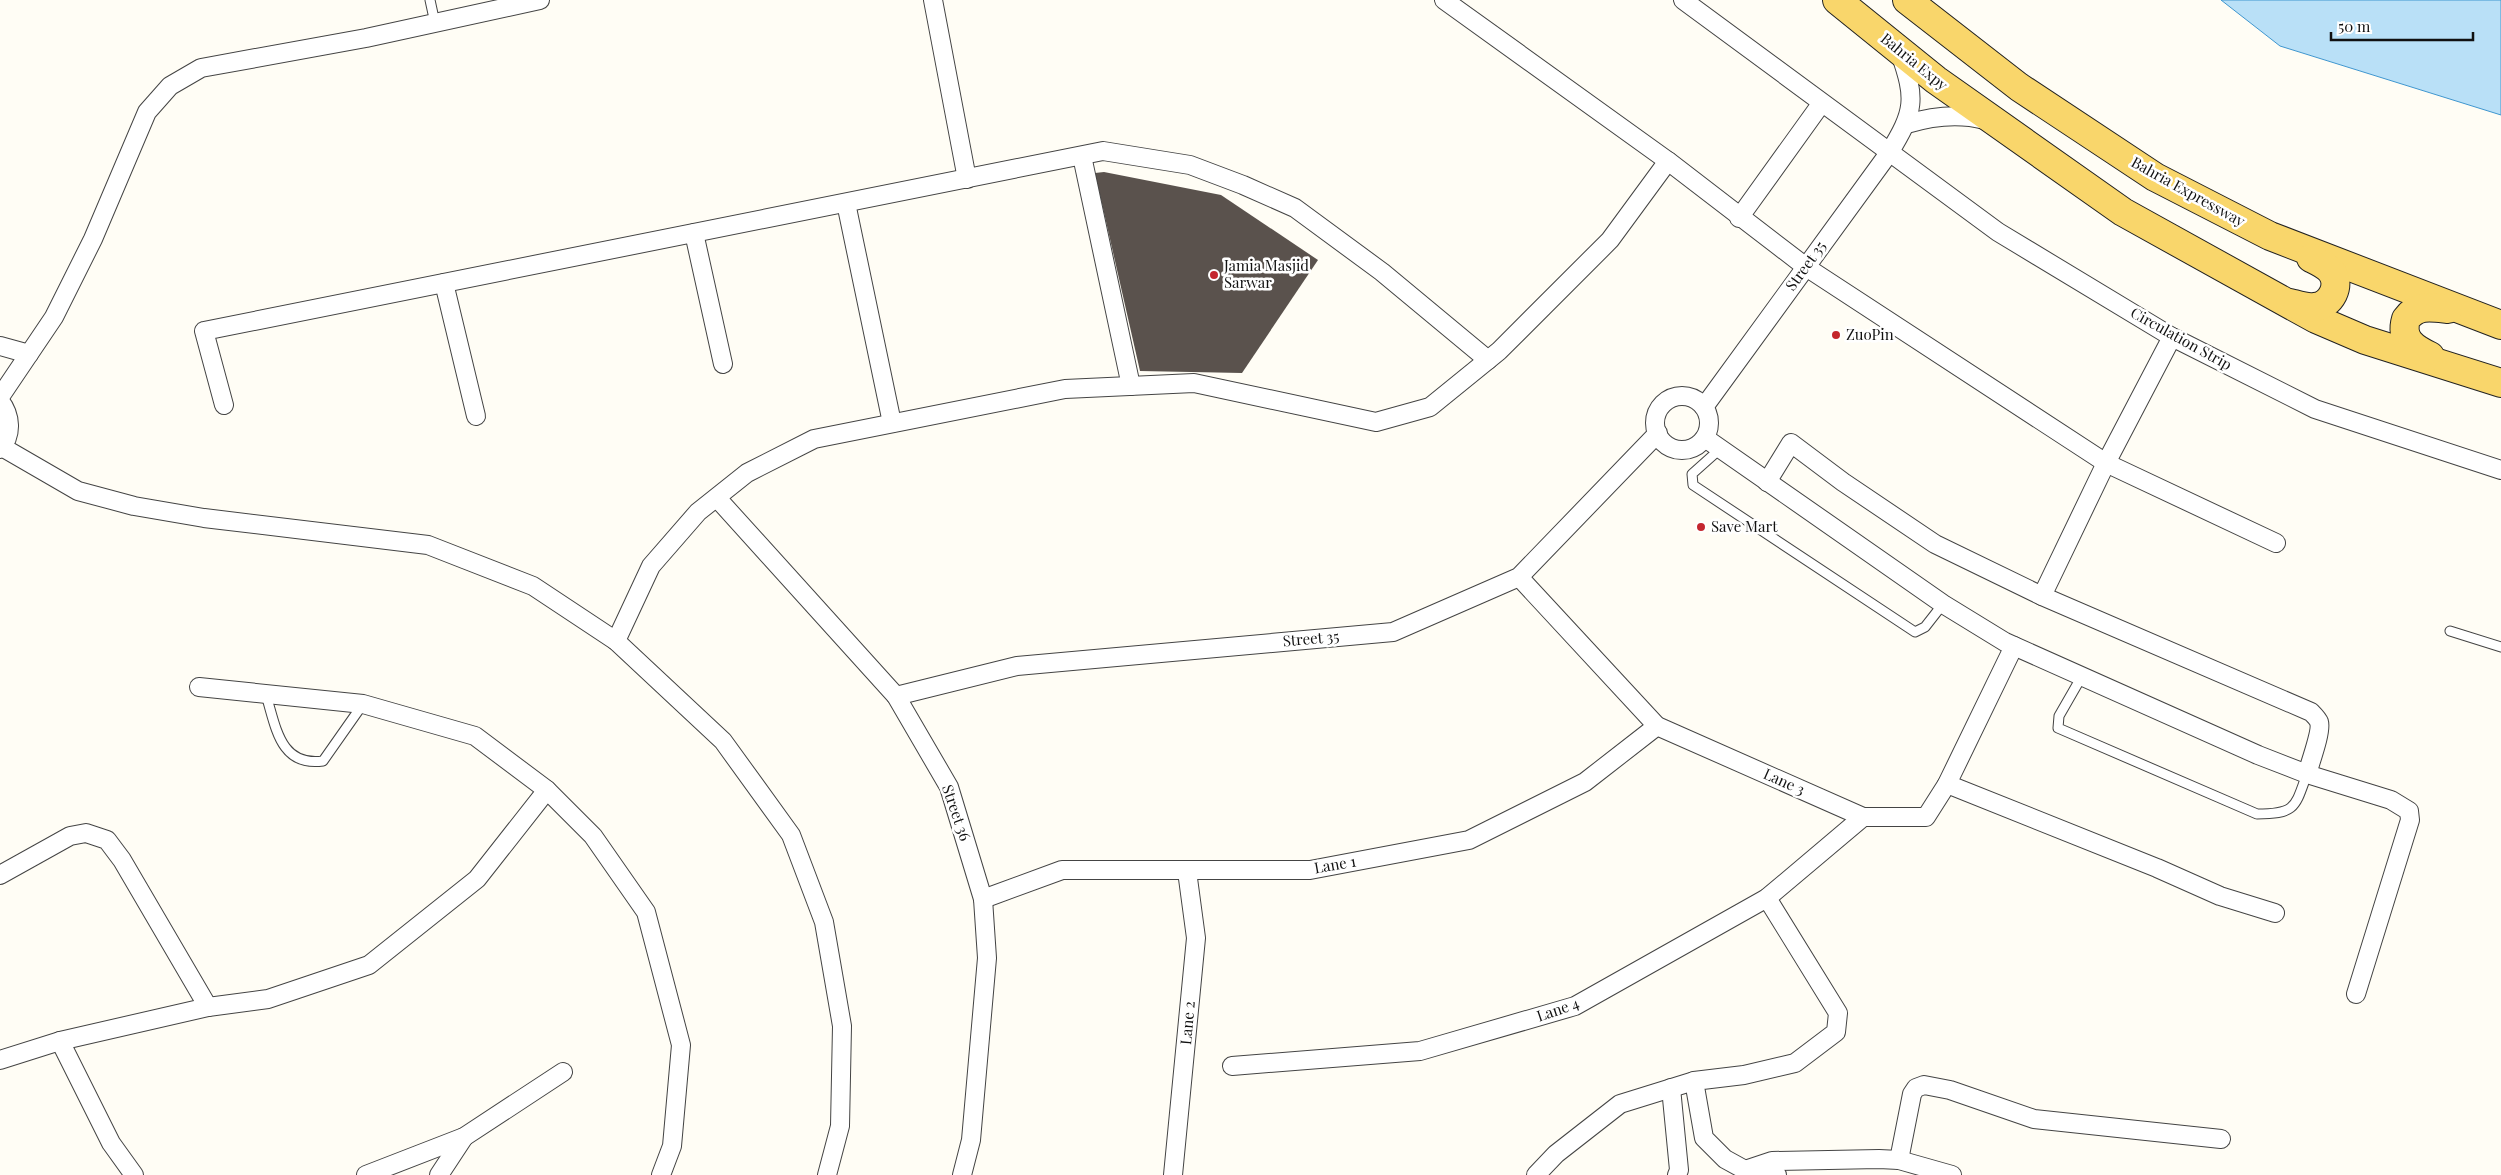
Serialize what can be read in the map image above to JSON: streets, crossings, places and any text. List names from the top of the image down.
{
  "streets": {
    "main road": ["Bahria Expy", "Bahria Expressway"],
    "street": [
      "Street 35",
      "Circulation Strip",
      "Lane 3",
      "Street 36",
      "Lane 1",
      "Lane 4",
      "Lane 2"
    ]
  },
  "crossings": [
    ["Street 35", "Circulation Strip"],
    ["Street 35", "Lane 3"],
    ["Street 35", "Street 36"],
    ["Lane 3", "Lane 1"],
    ["Lane 3", "Lane 4"],
    ["Street 36", "Lane 1"],
    ["Lane 1", "Lane 2"]
  ],
  "places": ["Jamia Masjid Sarwar", "ZuoPin", "Save Mart"],
  "scale_bar": "50 m"
}
